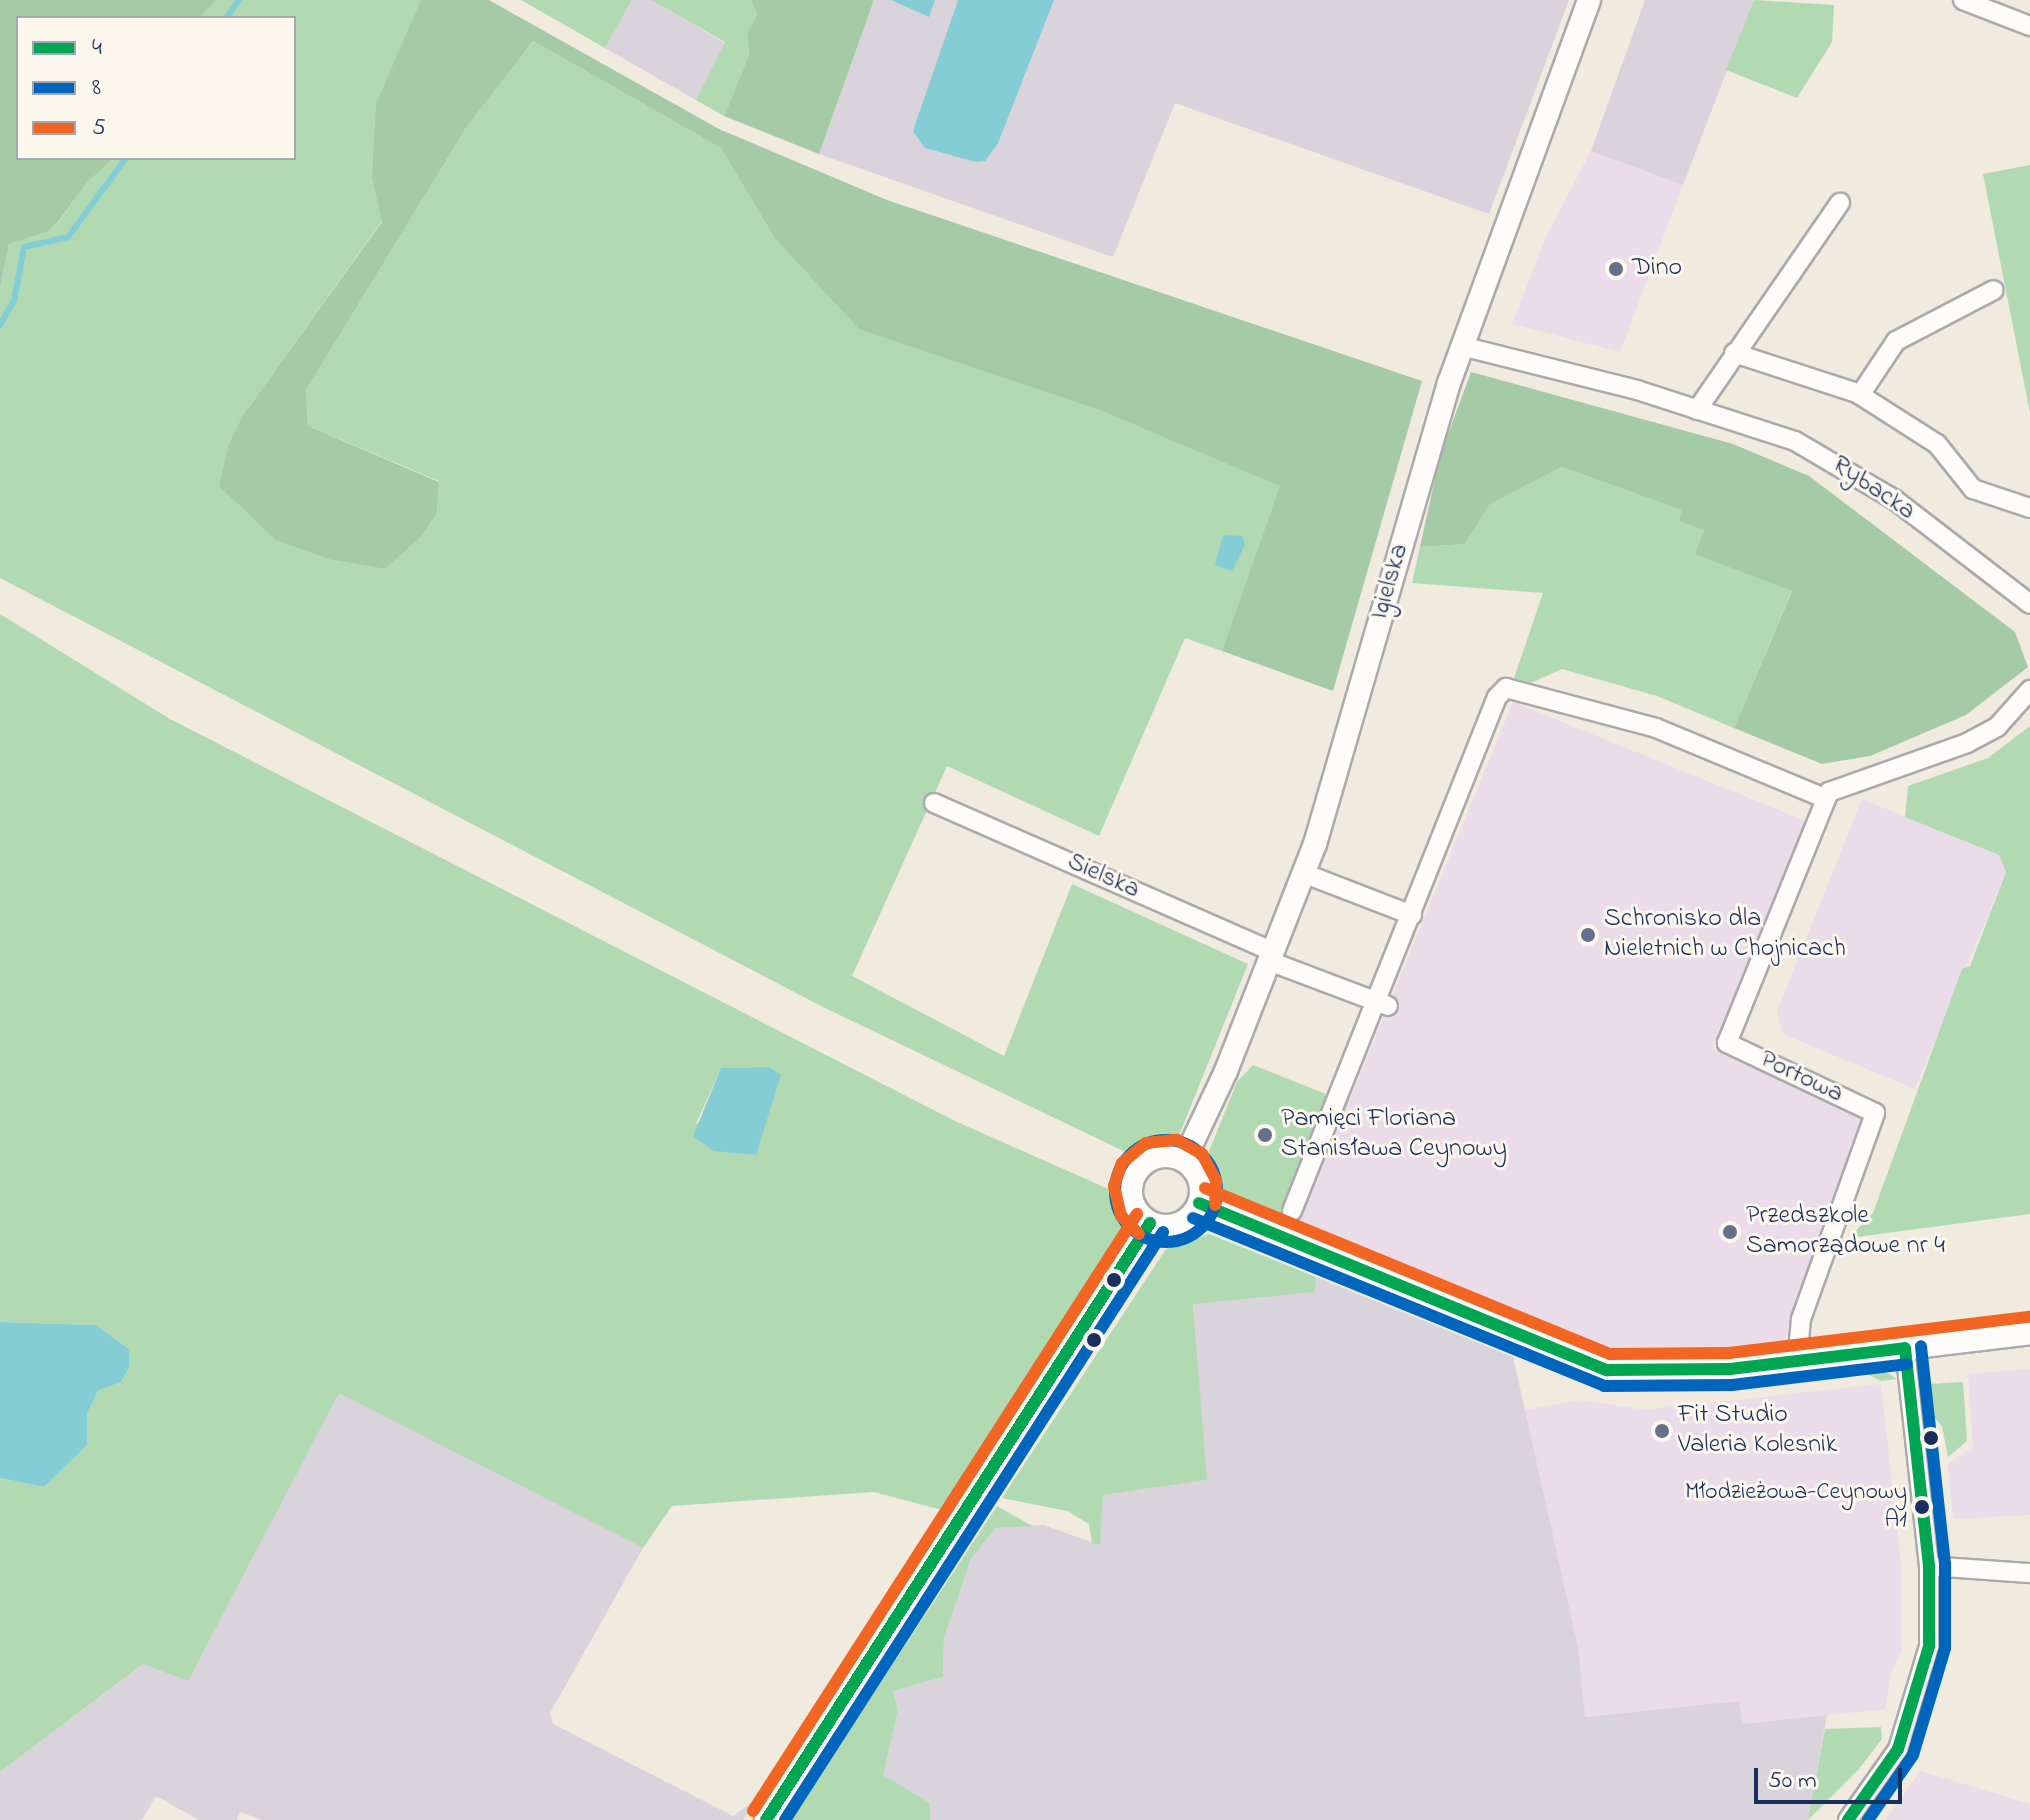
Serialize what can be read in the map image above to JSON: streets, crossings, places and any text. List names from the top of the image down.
{
  "streets": {
    "street": [
      "Rybacka",
      "Igielska",
      "Sielska",
      "Portowa"
    ]
  },
  "crossings": [
    ["Rybacka", "Igielska"],
    ["Igielska", "Sielska"]
  ],
  "places": [
    "Dino",
    "Schronisko dla Nieletnich w Chojnicach",
    "Pamięci Floriana Stanisława Ceynowy",
    "Przedszkole Samorządowe nr 4",
    "Fit Studio Valeria Kolesnik",
    "Młodzieżowa-Ceynowy A1"
  ],
  "lines": ["transit line 8", "transit line 5", "transit line 4"],
  "legend": ["4", "8", "5"],
  "scale_bar": "50 m"
}
